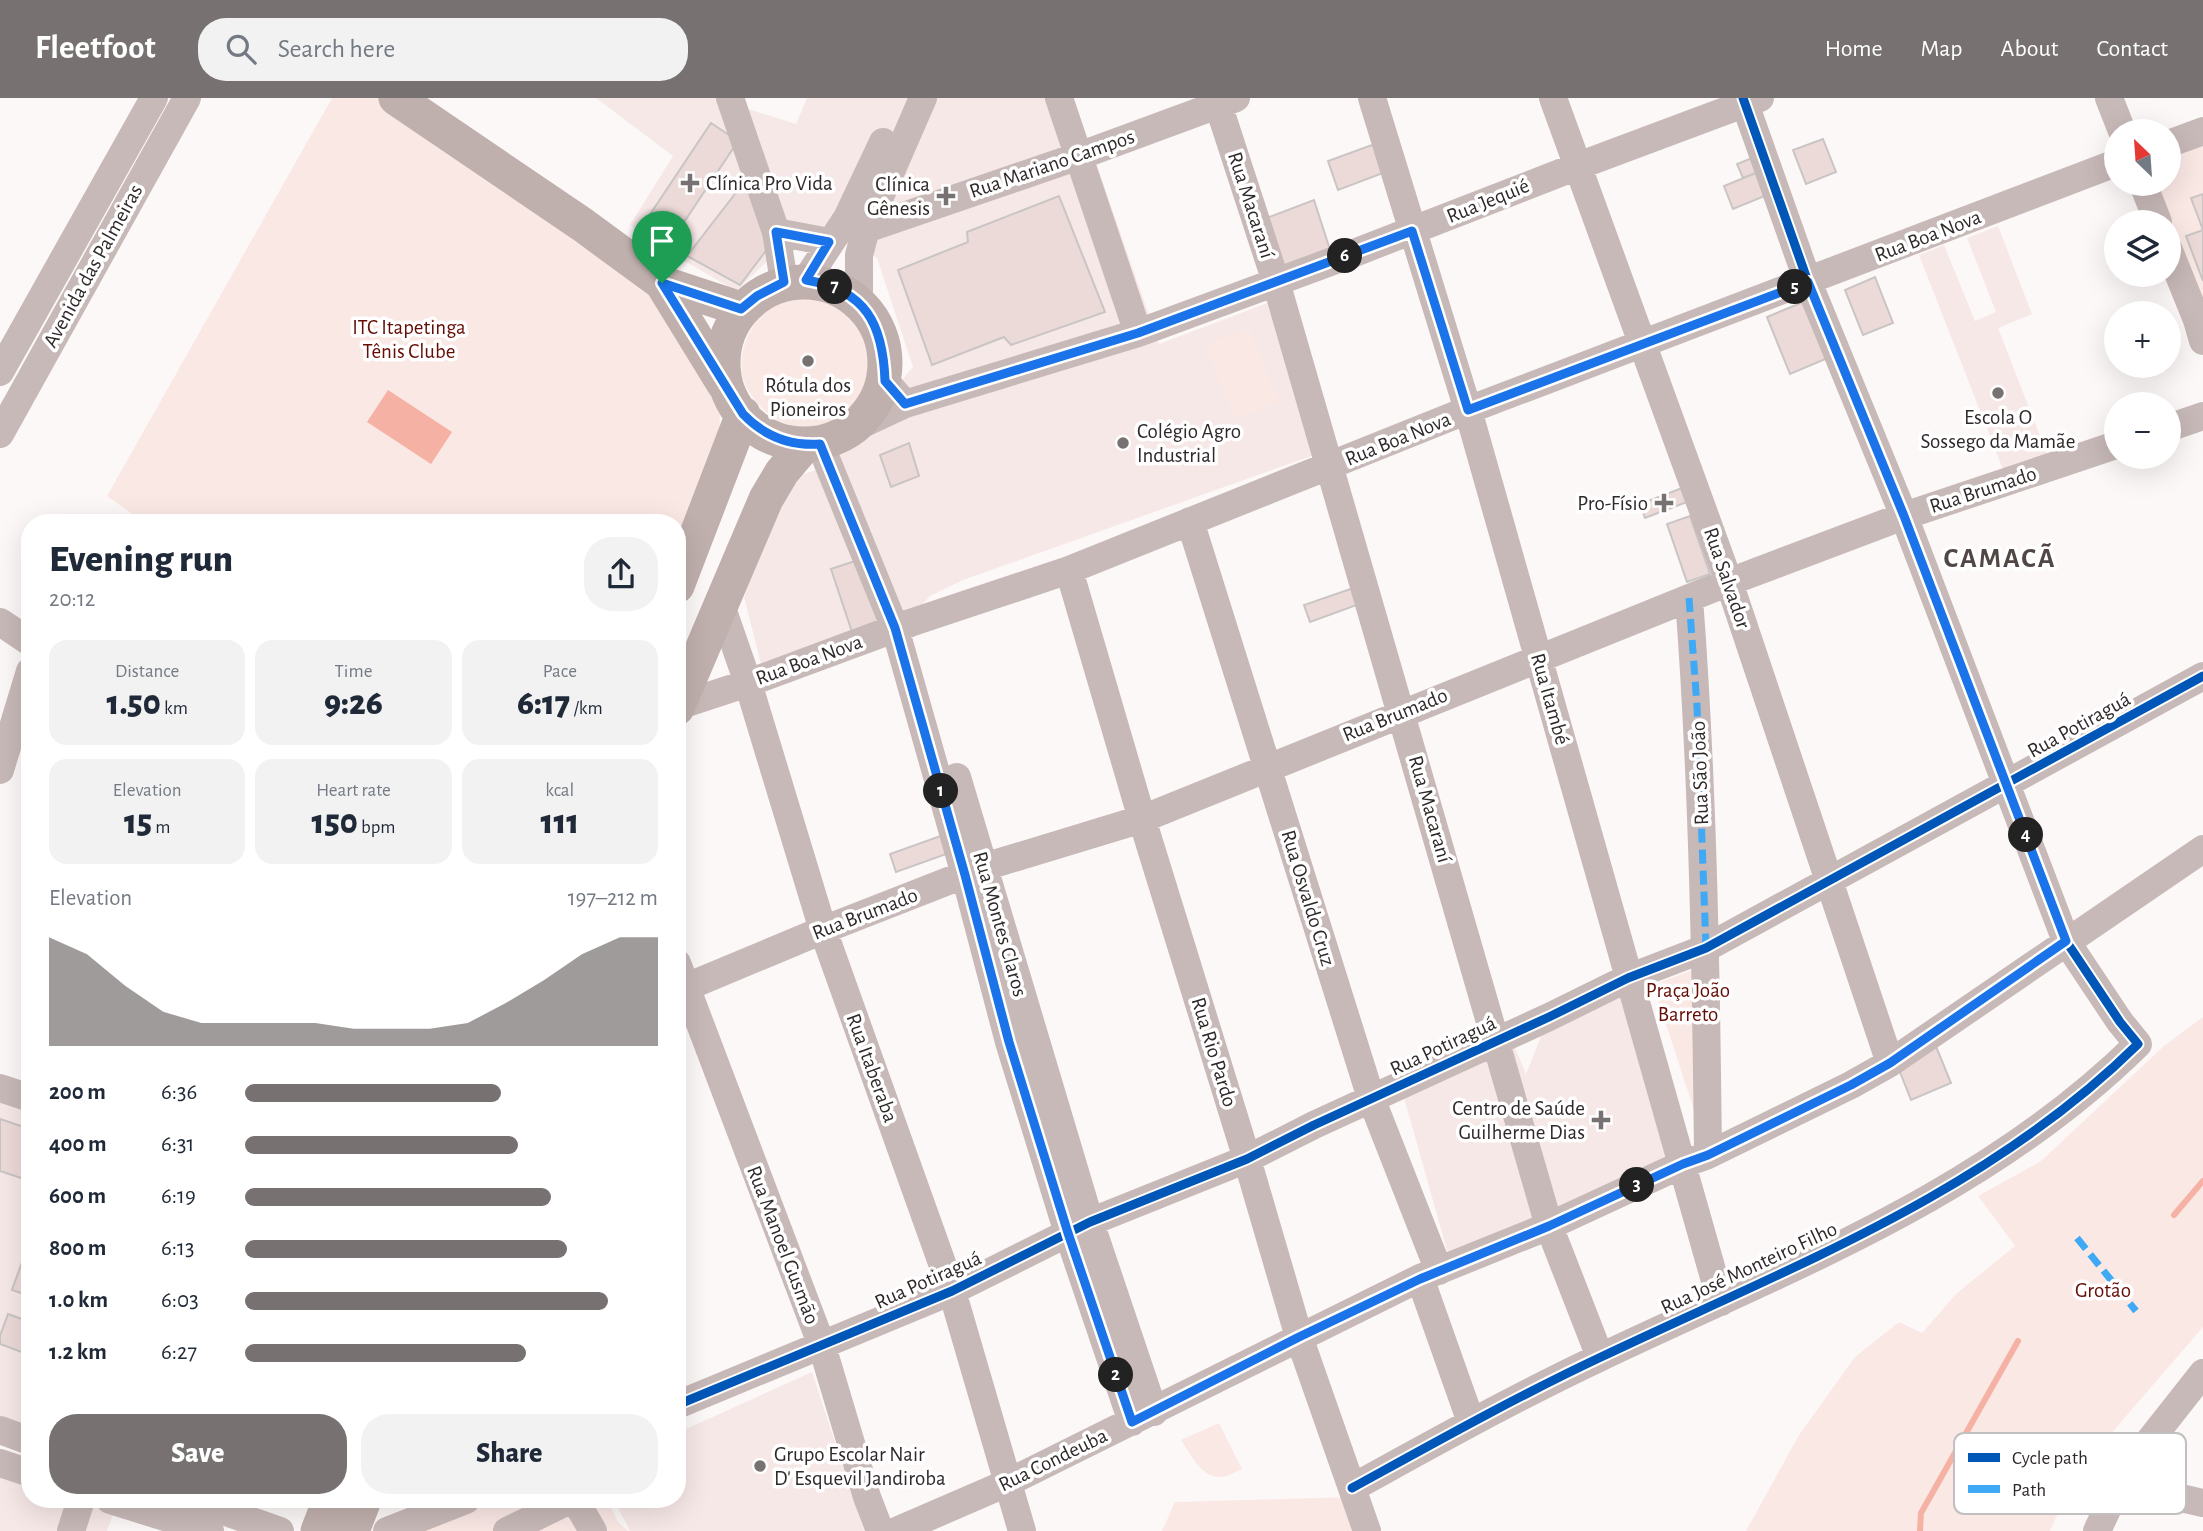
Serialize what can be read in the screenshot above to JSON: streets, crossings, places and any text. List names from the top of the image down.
{
  "streets": {
    "street": [
      "Rua Mariano Campos",
      "Rua Jequié",
      "Rua Macaraní",
      "Rua Boa Nova",
      "Avenida das Palmeiras",
      "Rua Brumado",
      "Rua Salvador",
      "Rua Itambé",
      "Rua Potiraguá",
      "Rua São João",
      "Rua Osvaldo Cruz",
      "Rua Montes Claros",
      "Rua Rio Pardo",
      "Rua Itaberaba",
      "Rua Manoel Gusmão",
      "Rua José Monteiro Filho",
      "Rua Condeuba"
    ]
  },
  "crossings": [
    ["Rua Mariano Campos", "Rua Macaraní"],
    ["Rua Jequié", "Rua Macaraní"],
    ["Rua Jequié", "Rua Salvador"],
    ["Rua Jequié", "Rua Itambé"],
    ["Rua Jequié", "Rua Montes Claros"],
    ["Rua Macaraní", "Rua Boa Nova"],
    ["Rua Macaraní", "Rua Brumado"],
    ["Rua Macaraní", "Rua Potiraguá"],
    ["Rua Macaraní", "Rua José Monteiro Filho"],
    ["Rua Macaraní", "Rua Condeuba"],
    ["Rua Boa Nova", "Rua Salvador"],
    ["Rua Boa Nova", "Rua Itambé"],
    ["Rua Boa Nova", "Rua Osvaldo Cruz"],
    ["Rua Boa Nova", "Rua Montes Claros"],
    ["Rua Boa Nova", "Rua Rio Pardo"],
    ["Rua Boa Nova", "Rua Itaberaba"],
    ["Rua Brumado", "Rua Salvador"],
    ["Rua Brumado", "Rua Itambé"],
    ["Rua Brumado", "Rua São João"],
    ["Rua Brumado", "Rua Osvaldo Cruz"],
    ["Rua Brumado", "Rua Montes Claros"],
    ["Rua Brumado", "Rua Rio Pardo"],
    ["Rua Brumado", "Rua Itaberaba"],
    ["Rua Salvador", "Rua Potiraguá"],
    ["Rua Salvador", "Rua Condeuba"],
    ["Rua Itambé", "Rua Potiraguá"],
    ["Rua Itambé", "Rua José Monteiro Filho"],
    ["Rua Itambé", "Rua Condeuba"],
    ["Rua Potiraguá", "Rua São João"],
    ["Rua Potiraguá", "Rua Osvaldo Cruz"],
    ["Rua Potiraguá", "Rua Montes Claros"],
    ["Rua Potiraguá", "Rua Rio Pardo"],
    ["Rua Potiraguá", "Rua Itaberaba"],
    ["Rua Potiraguá", "Rua Manoel Gusmão"],
    ["Rua Osvaldo Cruz", "Rua José Monteiro Filho"],
    ["Rua Osvaldo Cruz", "Rua Condeuba"],
    ["Rua Montes Claros", "Rua Condeuba"],
    ["Rua Rio Pardo", "Rua José Monteiro Filho"],
    ["Rua Rio Pardo", "Rua Condeuba"],
    ["Rua Itaberaba", "Rua Condeuba"],
    ["Rua José Monteiro Filho", "Rua Condeuba"]
  ],
  "districts": ["CAMACÃ"],
  "parks": ["ITC Itapetinga Tênis Clube", "Praça João Barreto", "Grotão"],
  "places": {
    "health": [
      "Clínica Pro Vida",
      "Clínica Gênesis",
      "Pro-Físio",
      "Centro de Saúde Guilherme Dias"
    ],
    "other": [
      "Rótula dos Pioneiros",
      "Escola O Sossego da Mamãe",
      "Colégio Agro Industrial",
      "Grupo Escolar Nair D' Esquevil Jandiroba"
    ]
  },
  "legend": ["Cycle path", "Path"],
  "north": "top left",
  "page": {
    "header": "Fleetfoot",
    "search": "Search here",
    "nav": [
      "Home",
      "Map",
      "About",
      "Contact"
    ],
    "map_buttons": ["+", "−"],
    "pins": [
      "6",
      "5",
      "7",
      "1",
      "4",
      "3",
      "2"
    ],
    "heading": ["Evening run", "20:12"],
    "stats": [
      ["Distance", "1.50 km"],
      ["Time", "9:26"],
      ["Pace", "6:17 /km"],
      ["Elevation", "15 m"],
      ["Heart rate", "150 bpm"],
      ["kcal", "111"]
    ],
    "chart": ["Elevation", "197–212 m"],
    "list": [
      {
        "name": "200 m",
        "note": "6:36"
      },
      {
        "name": "400 m",
        "note": "6:31"
      },
      {
        "name": "600 m",
        "note": "6:19"
      },
      {
        "name": "800 m",
        "note": "6:13"
      },
      {
        "name": "1.0 km",
        "note": "6:03"
      },
      {
        "name": "1.2 km",
        "note": "6:27"
      }
    ],
    "buttons": ["Save", "Share"]
  }
}
